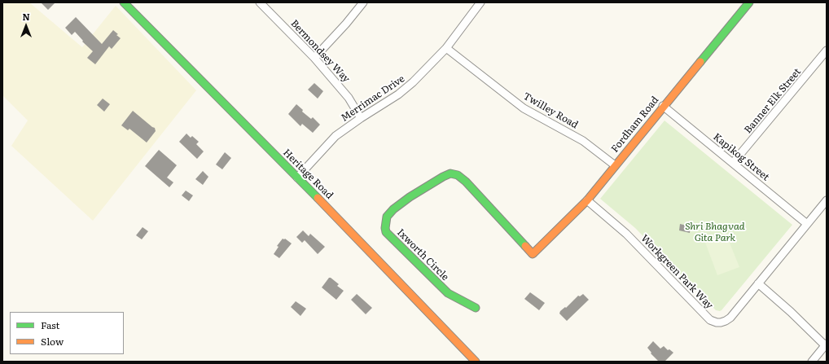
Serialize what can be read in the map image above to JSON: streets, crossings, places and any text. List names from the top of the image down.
{
  "streets": {
    "street": [
      "Bermondsey Way",
      "Merrimac Drive",
      "Banner Elk Street",
      "Twilley Road",
      "Fordham Road",
      "Kapikog Street",
      "Heritage Road",
      "Ixworth Circle",
      "Workgreen Park Way"
    ]
  },
  "crossings": [
    ["Bermondsey Way", "Merrimac Drive"],
    ["Merrimac Drive", "Twilley Road"],
    ["Merrimac Drive", "Heritage Road"],
    ["Banner Elk Street", "Kapikog Street"],
    ["Twilley Road", "Fordham Road"],
    ["Fordham Road", "Kapikog Street"],
    ["Fordham Road", "Ixworth Circle"],
    ["Fordham Road", "Workgreen Park Way"],
    ["Kapikog Street", "Workgreen Park Way"]
  ],
  "parks": ["Shri Bhagvad Gita Park"],
  "legend": ["Fast", "Slow"],
  "north": "top"
}
